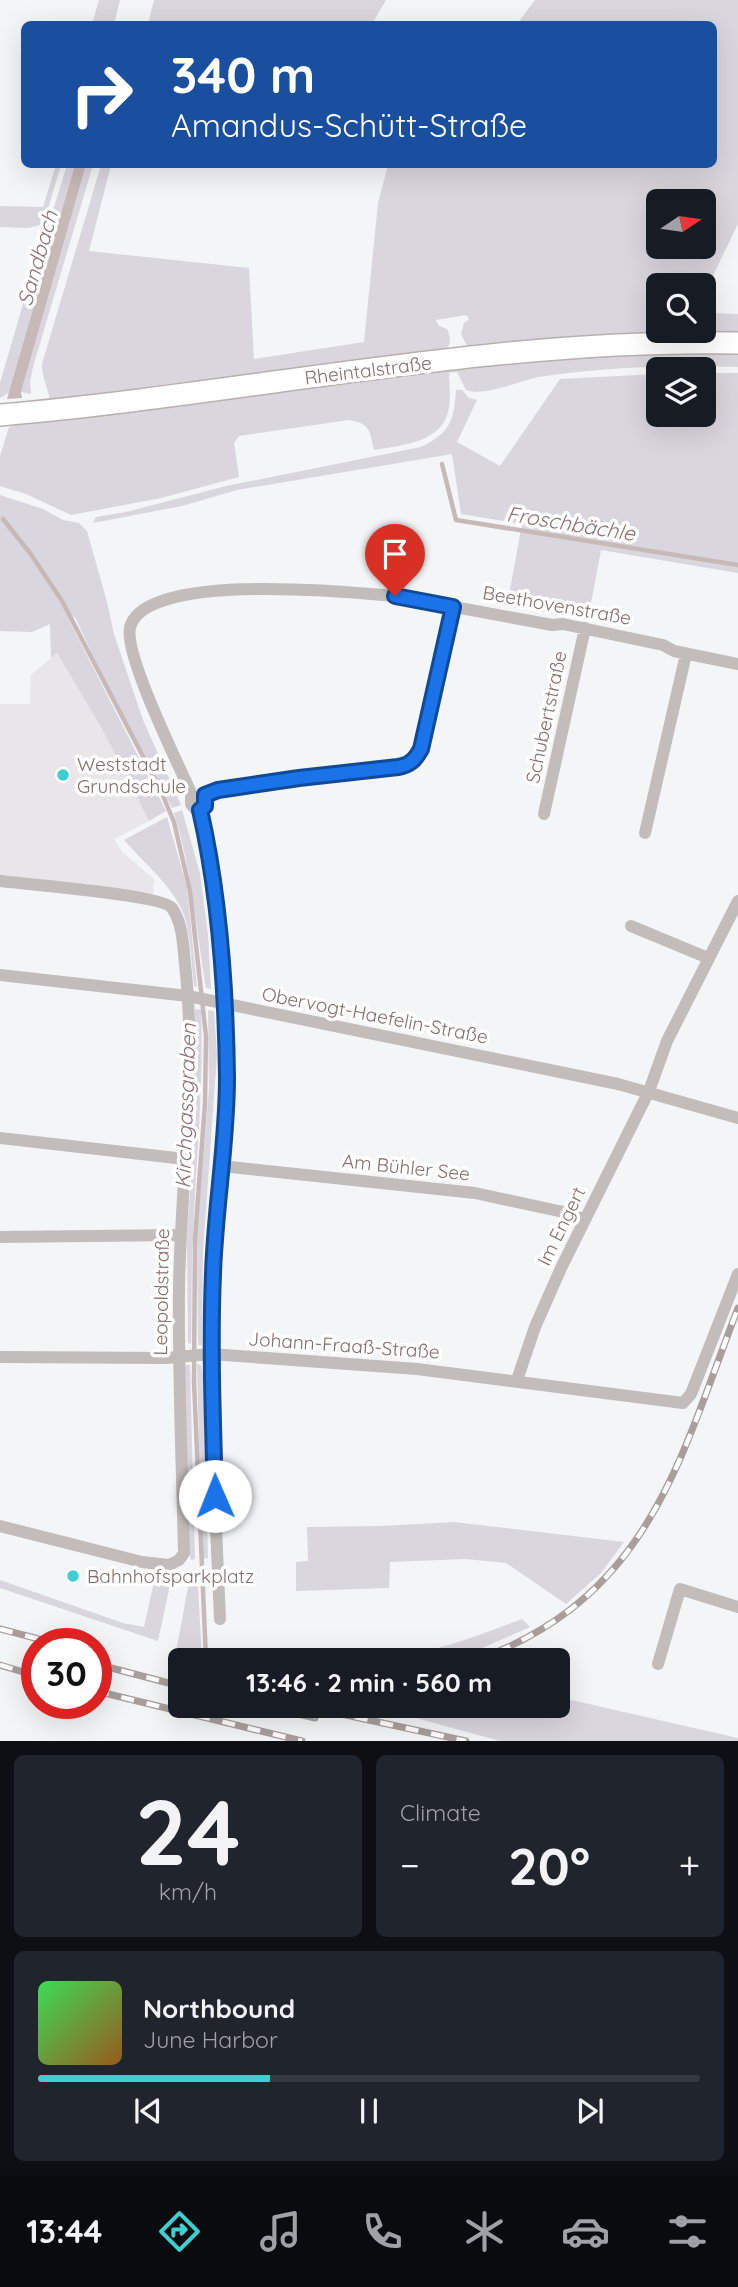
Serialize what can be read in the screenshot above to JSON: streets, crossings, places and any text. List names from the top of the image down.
{
  "streets": {
    "main road": ["Rheintalstraße"],
    "street": [
      "Beethovenstraße",
      "Schubertstraße",
      "Obervogt-Haefelin-Straße",
      "Am Bühler See",
      "Im Engert",
      "Leopoldstraße",
      "Johann-Fraaß-Straße"
    ]
  },
  "crossings": [
    ["Beethovenstraße", "Schubertstraße"],
    ["Obervogt-Haefelin-Straße", "Im Engert"],
    ["Obervogt-Haefelin-Straße", "Leopoldstraße"],
    ["Am Bühler See", "Im Engert"],
    ["Im Engert", "Johann-Fraaß-Straße"],
    ["Leopoldstraße", "Johann-Fraaß-Straße"]
  ],
  "water": ["Sandbach", "Froschbächle", "Kirchgassgraben"],
  "places": ["Weststadt Grundschule", "Bahnhofsparkplatz"],
  "north": "right",
  "page": {
    "turn": ["340 m", "Amandus-Schütt-Straße"],
    "limit": "30",
    "trip": "13:46 · 2 min · 560 m",
    "tile": [
      ["24", "km/h"],
      "Climate"
    ],
    "heat": ["−", "20°", "+"],
    "song": ["Northbound", "June Harbor"],
    "tabs": "13:44"
  }
}
